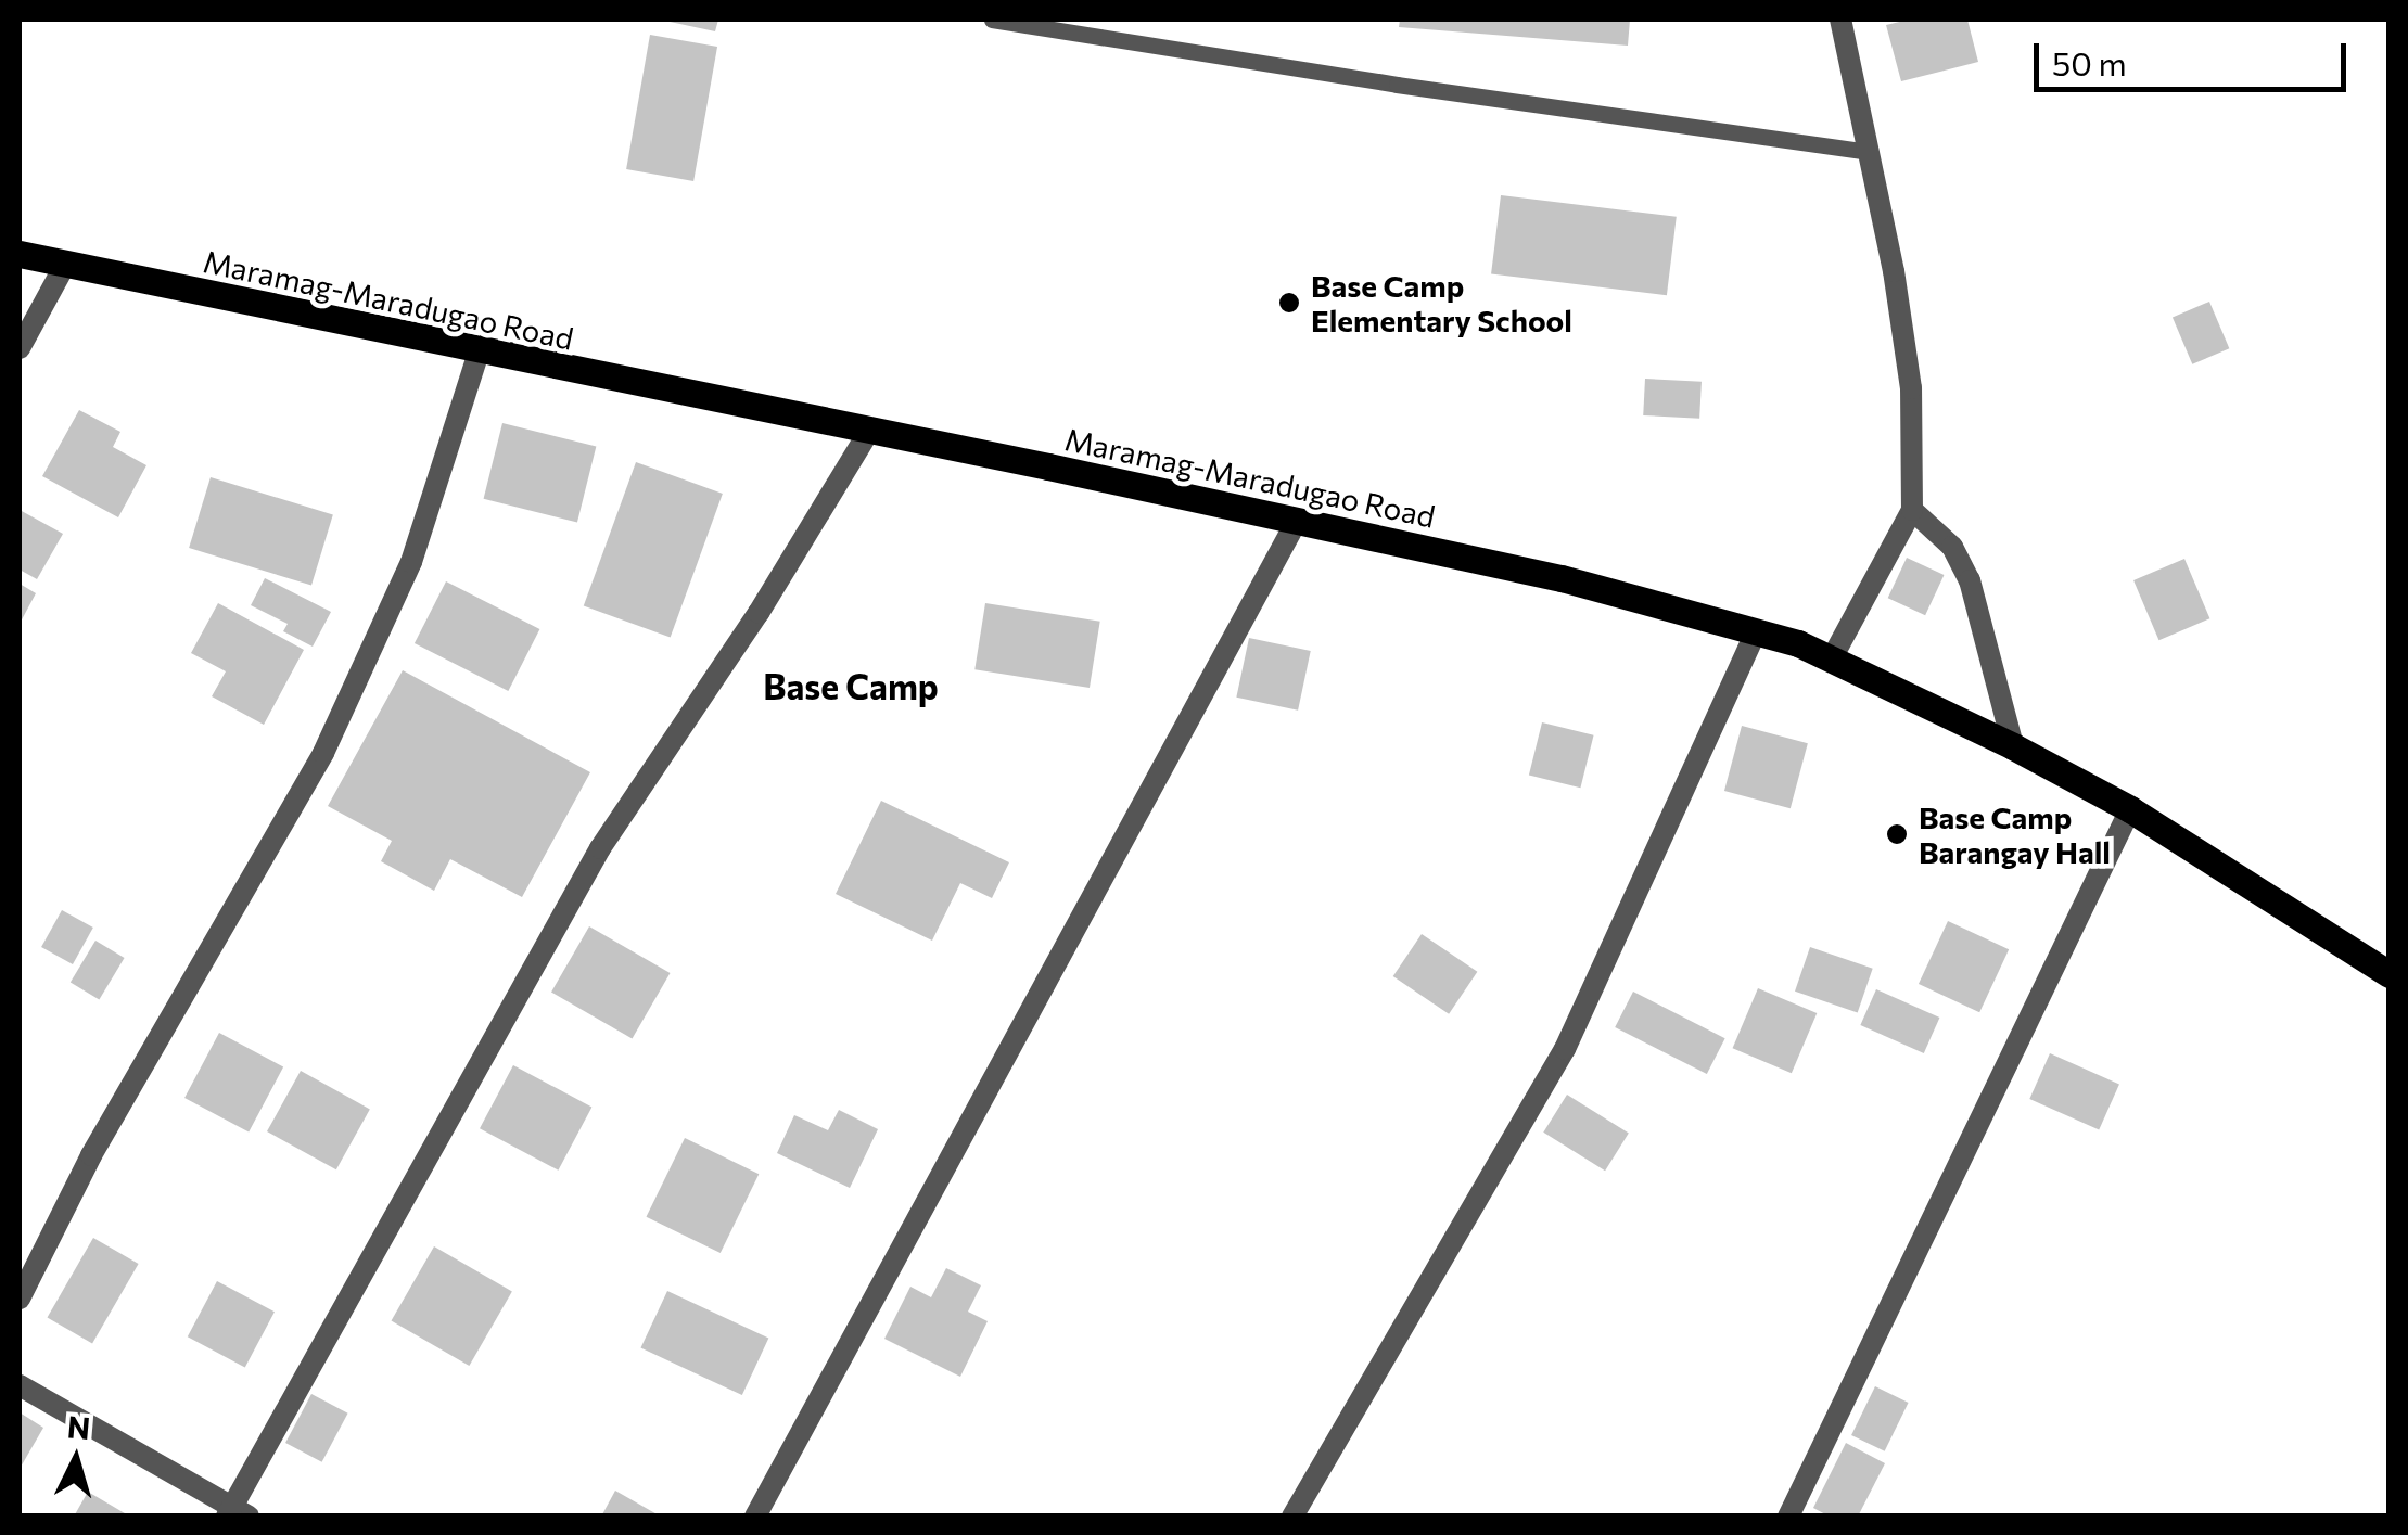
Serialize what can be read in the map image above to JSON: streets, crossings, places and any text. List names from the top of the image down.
{
  "streets": {
    "main road": ["Maramag-Maradugao Road"]
  },
  "districts": ["Base Camp"],
  "places": ["Base Camp Elementary School", "Base Camp Barangay Hall"],
  "scale_bar": "50 m",
  "north": "top"
}
